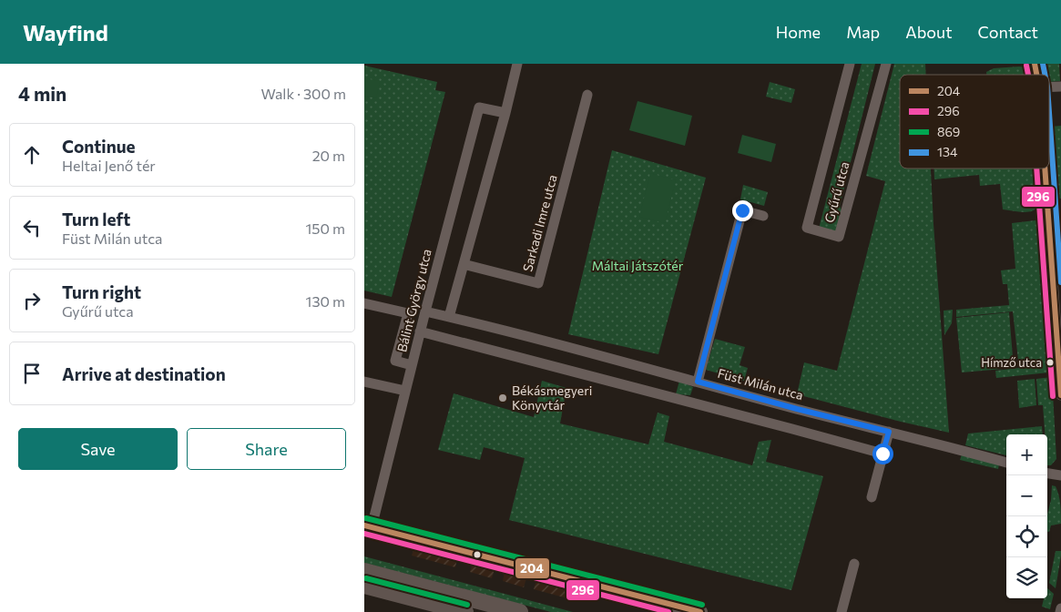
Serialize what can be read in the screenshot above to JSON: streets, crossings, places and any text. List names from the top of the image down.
{
  "streets": {
    "street": [
      "Gyűrű utca",
      "Sarkadi Imre utca",
      "Bálint György utca",
      "Füst Milán utca"
    ]
  },
  "crossings": [
    ["Bálint György utca", "Füst Milán utca"]
  ],
  "parks": ["Máltai Játszótér"],
  "places": ["Hímző utca", "Békásmegyeri Könyvtár"],
  "lines": [
    "transit line 204",
    "transit line 134",
    "transit line 296",
    "transit line 869"
  ],
  "legend": [
    "204",
    "296",
    "869",
    "134"
  ],
  "page": {
    "header": "Wayfind",
    "nav": [
      "Home",
      "Map",
      "About",
      "Contact"
    ],
    "heading": ["4 min", "Walk · 300 m"],
    "list": [
      ["Continue", "Heltai Jenő tér", "20 m"],
      ["Turn left", "Füst Milán utca", "150 m"],
      ["Turn right", "Gyűrű utca", "130 m"],
      "Arrive at destination"
    ],
    "buttons": ["Save", "Share"],
    "map_buttons": ["+", "−"]
  }
}
